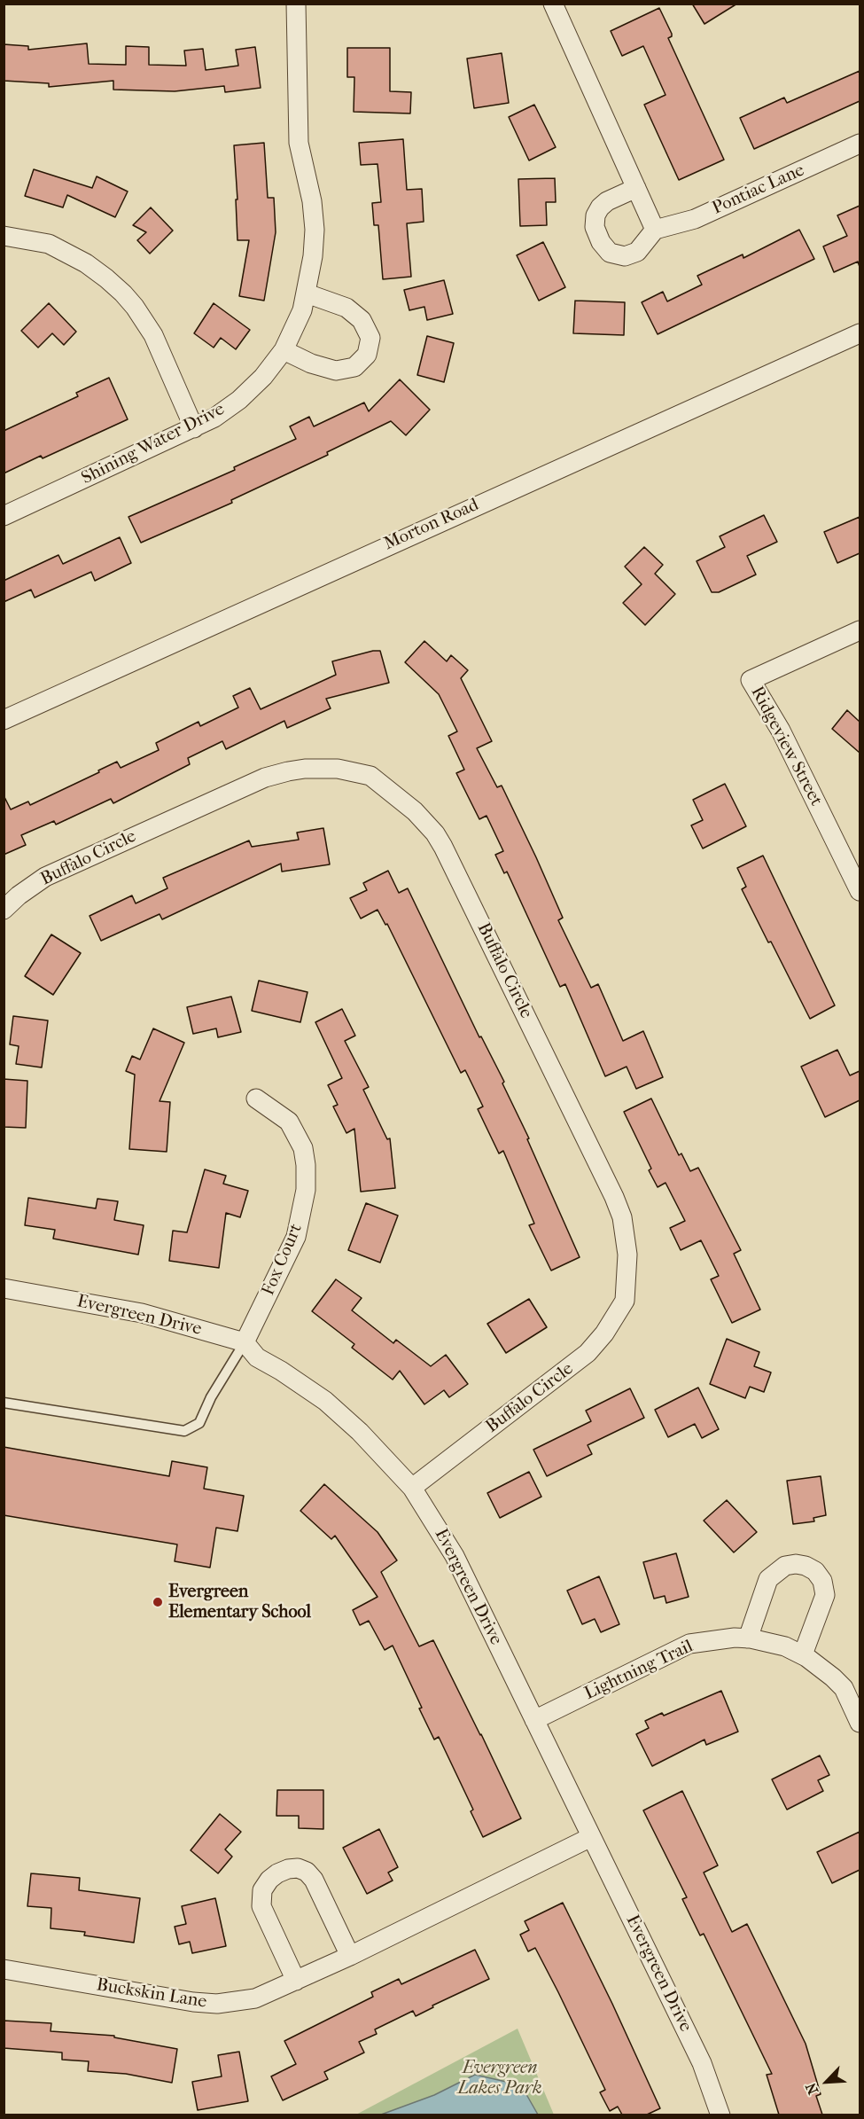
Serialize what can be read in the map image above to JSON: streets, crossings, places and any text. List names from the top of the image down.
{
  "streets": {
    "street": [
      "Pontiac Lane",
      "Shining Water Drive",
      "Morton Road",
      "Ridgeview Street",
      "Buffalo Circle",
      "Fox Court",
      "Evergreen Drive",
      "Lightning Trail",
      "Buckskin Lane"
    ]
  },
  "crossings": [
    ["Buffalo Circle", "Evergreen Drive"],
    ["Fox Court", "Evergreen Drive"],
    ["Evergreen Drive", "Lightning Trail"],
    ["Evergreen Drive", "Buckskin Lane"]
  ],
  "parks": ["Evergreen Lakes Park"],
  "places": ["Evergreen Elementary School"],
  "north": "bottom left"
}
